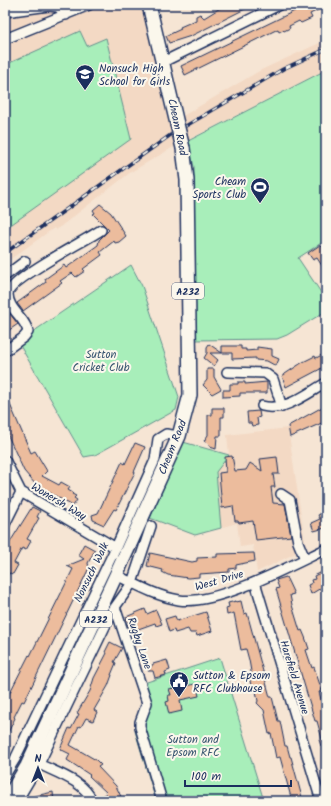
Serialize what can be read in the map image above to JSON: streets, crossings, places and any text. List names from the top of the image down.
{
  "streets": {
    "highway": ["Cheam Road", "A232"],
    "street": [
      "Wonersh Way",
      "Nonsuch Walk",
      "West Drive",
      "Rugby Lane",
      "Harefield Avenue"
    ]
  },
  "crossings": [
    ["Cheam Road", "A232"],
    ["Cheam Road", "Nonsuch Walk"],
    ["Cheam Road", "West Drive"],
    ["Wonersh Way", "Nonsuch Walk"],
    ["West Drive", "Harefield Avenue"]
  ],
  "parks": ["Sutton Cricket Club", "Sutton and Epsom RFC"],
  "places": {
    "school or university": ["Nonsuch High School for Girls"],
    "sports": ["Cheam Sports Club"],
    "public building": ["Sutton & Epsom RFC Clubhouse"]
  },
  "scale_bar": "100 m",
  "north": "top"
}
